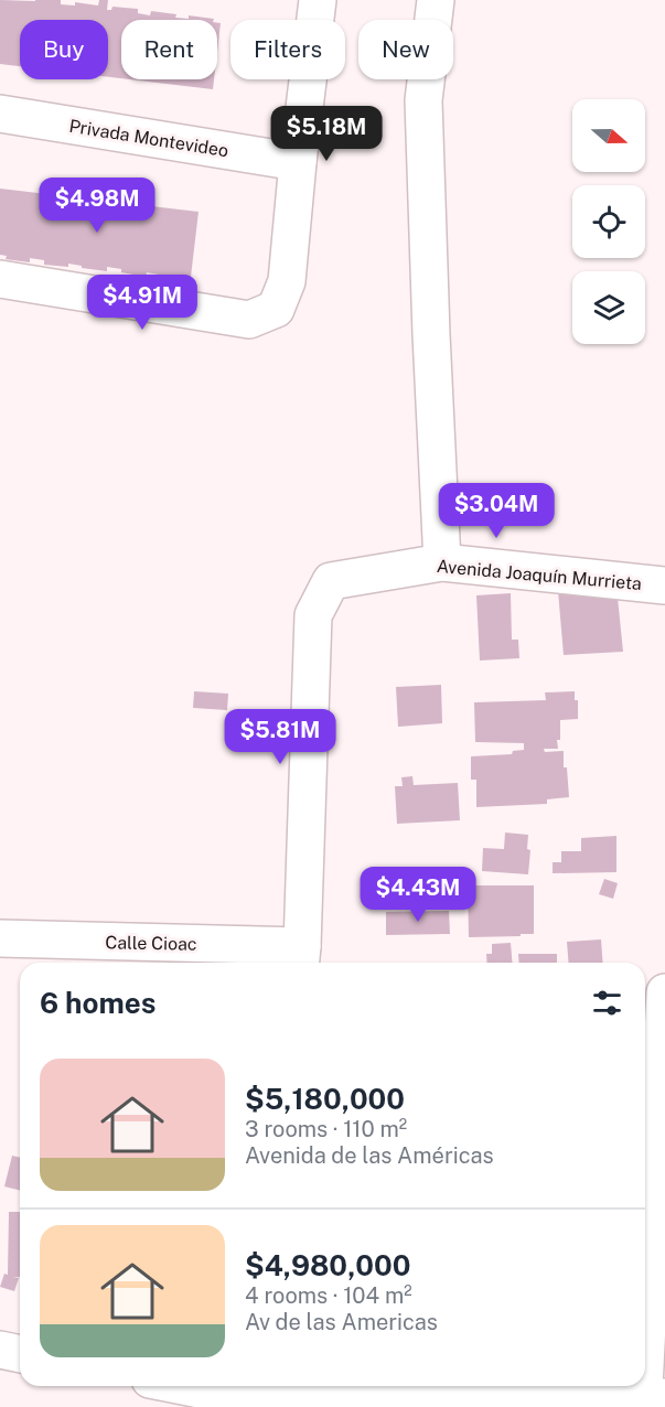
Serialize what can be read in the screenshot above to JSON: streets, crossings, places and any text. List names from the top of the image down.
{
  "streets": {
    "street": ["Privada Montevideo", "Avenida Joaquín Murrieta", "Calle Cioac"]
  },
  "crossings": [
    ["Avenida Joaquín Murrieta", "Calle Cioac"]
  ],
  "north": "right",
  "page": {
    "chip": [
      "Buy",
      "Rent",
      "Filters",
      "New"
    ],
    "price": [
      "$5.18M",
      "$4.98M",
      "$4.91M",
      "$3.04M",
      "$5.81M",
      "$4.43M"
    ],
    "heading": "6 homes",
    "list": [
      {
        "name": "$5,180,000",
        "note": "3 rooms · 110 m² · Avenida de las Américas"
      },
      {
        "name": "$4,980,000",
        "note": "4 rooms · 104 m² · Av de las Americas"
      }
    ]
  }
}
